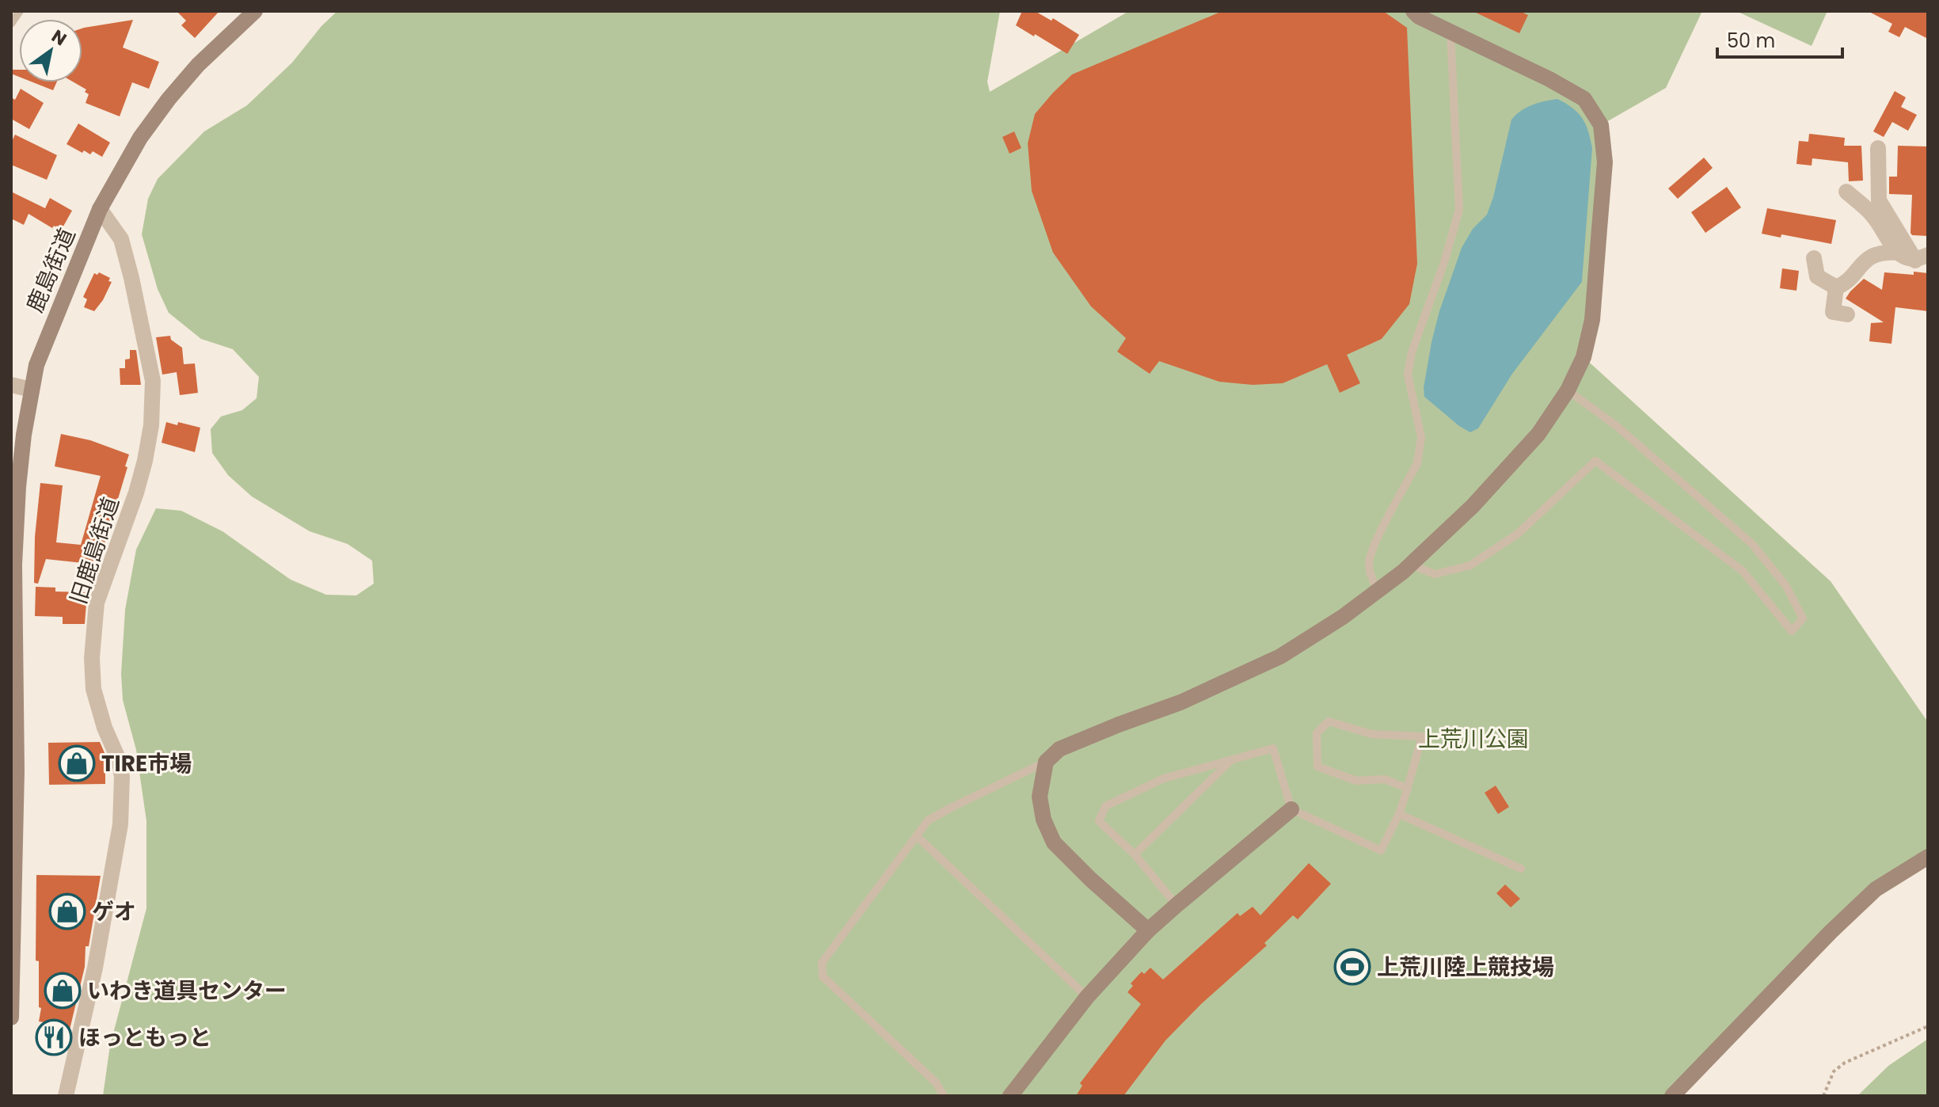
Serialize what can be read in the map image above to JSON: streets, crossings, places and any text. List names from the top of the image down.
{
  "streets": {
    "street": ["鹿島街道", "旧鹿島街道"]
  },
  "crossings": [
    ["鹿島街道", "旧鹿島街道"]
  ],
  "parks": ["上荒川公園"],
  "places": {
    "shop": ["TIRE市場", "ゲオ", "いわき道具センター"],
    "sports": ["上荒川陸上競技場"],
    "restaurant": ["ほっともっと"]
  },
  "scale_bar": "50 m",
  "north": "top right"
}
